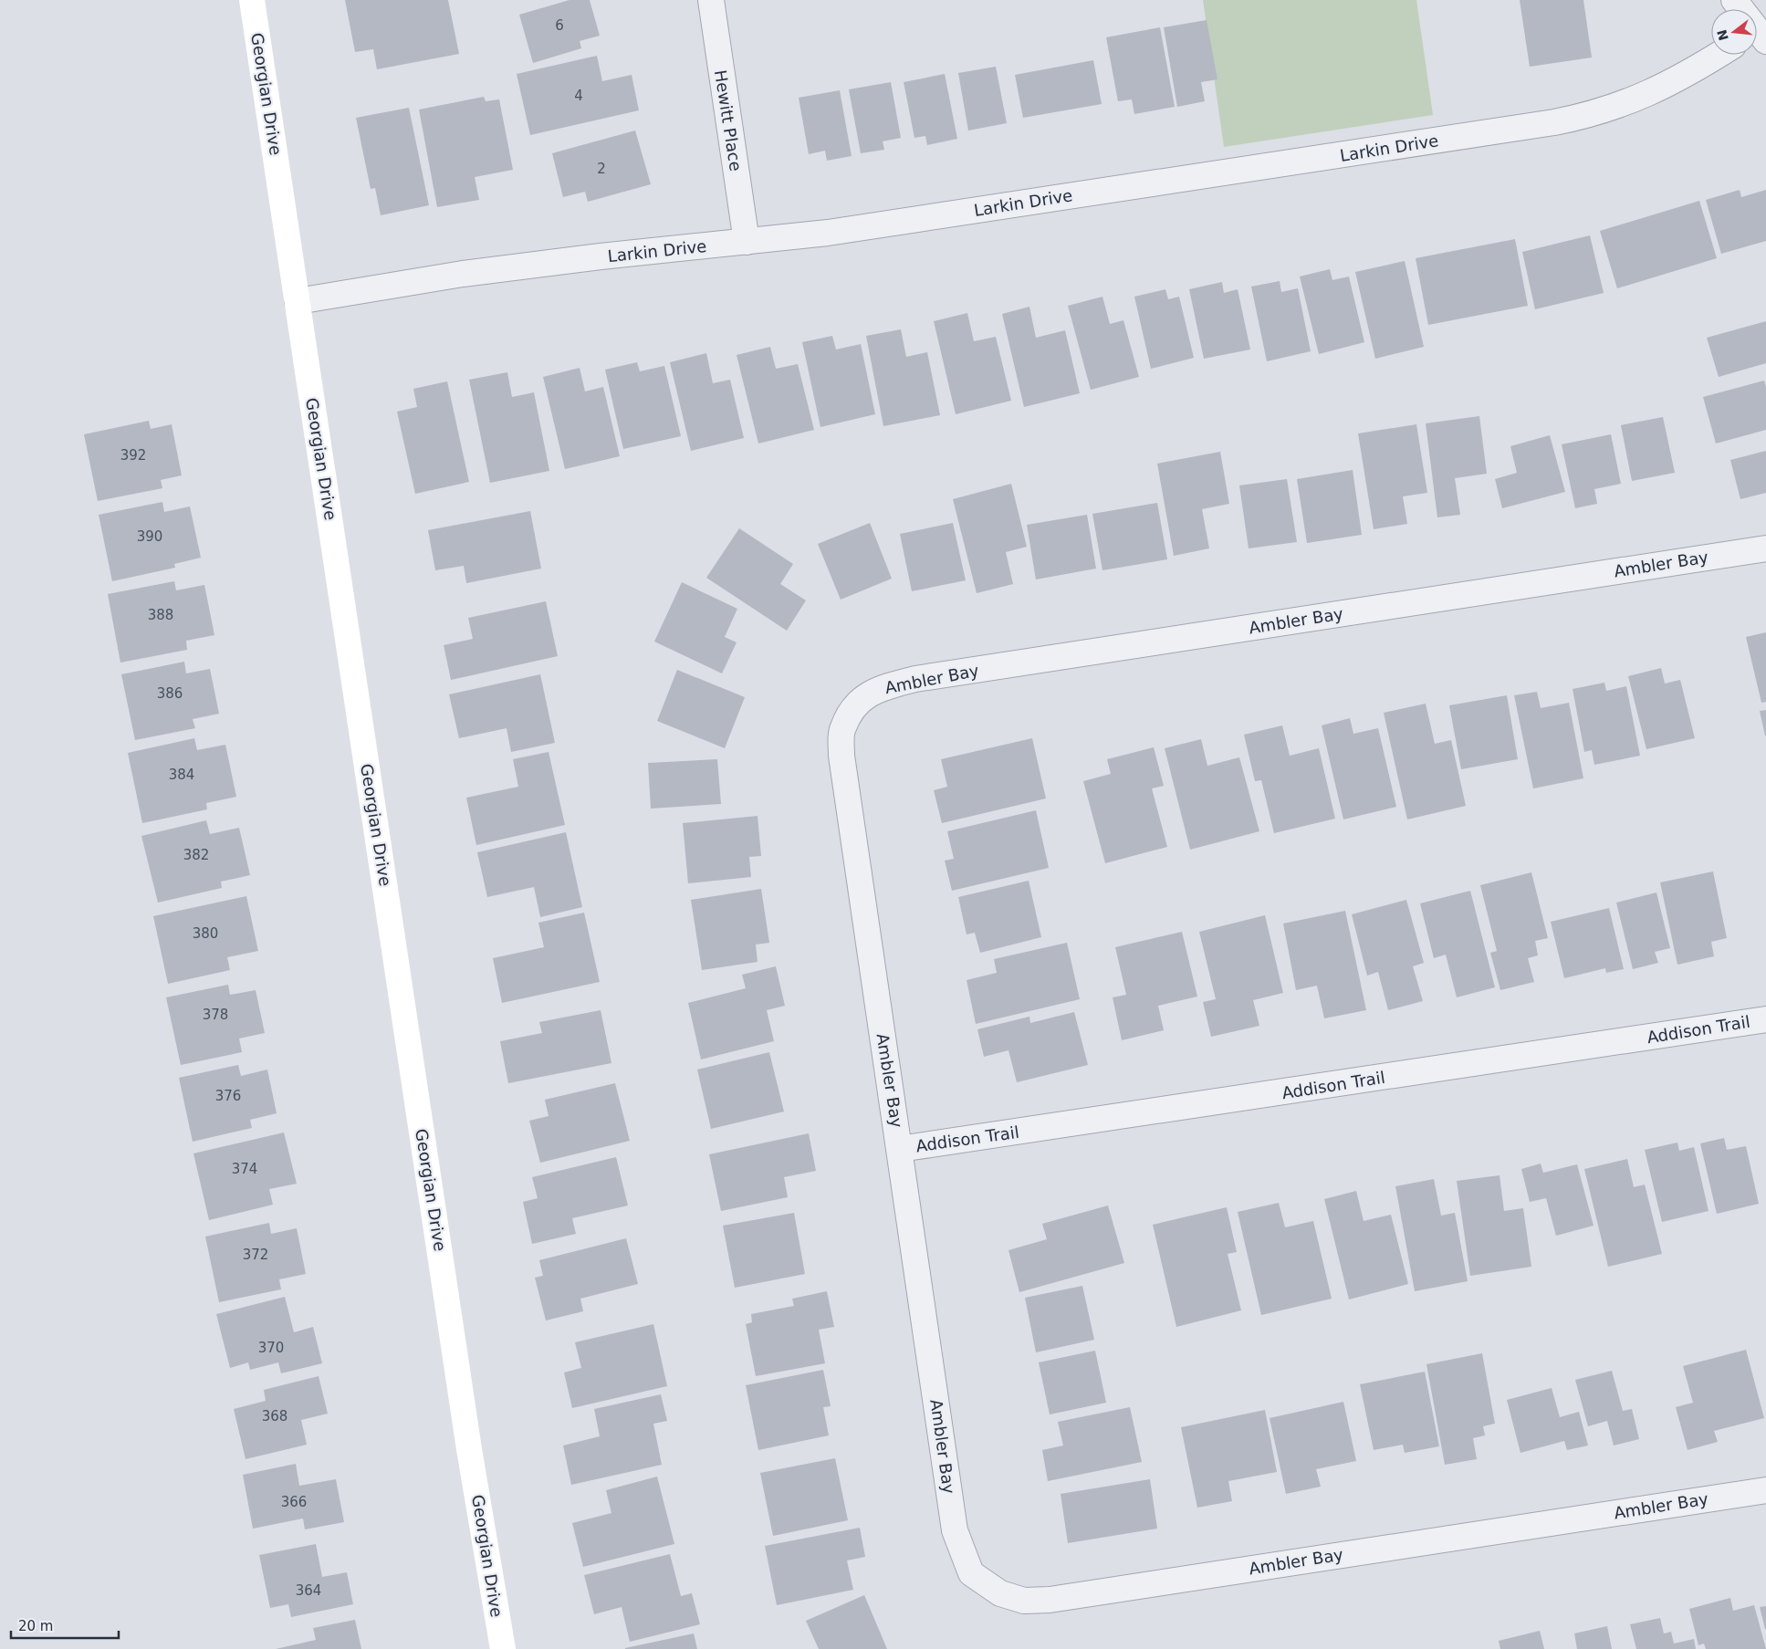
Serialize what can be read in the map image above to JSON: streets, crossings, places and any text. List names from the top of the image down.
{
  "streets": {
    "main road": ["Georgian Drive"],
    "street": [
      "Hewitt Place",
      "Larkin Drive",
      "Ambler Bay",
      "Addison Trail"
    ]
  },
  "crossings": [
    ["Georgian Drive", "Larkin Drive"],
    ["Hewitt Place", "Larkin Drive"],
    ["Ambler Bay", "Addison Trail"]
  ],
  "house_numbers": [
    "6",
    "4",
    "2",
    "392",
    "390",
    "388",
    "386",
    "384",
    "382",
    "380",
    "378",
    "376",
    "374",
    "372",
    "370",
    "368",
    "366",
    "364"
  ],
  "scale_bar": "20 m",
  "north": "left"
}
